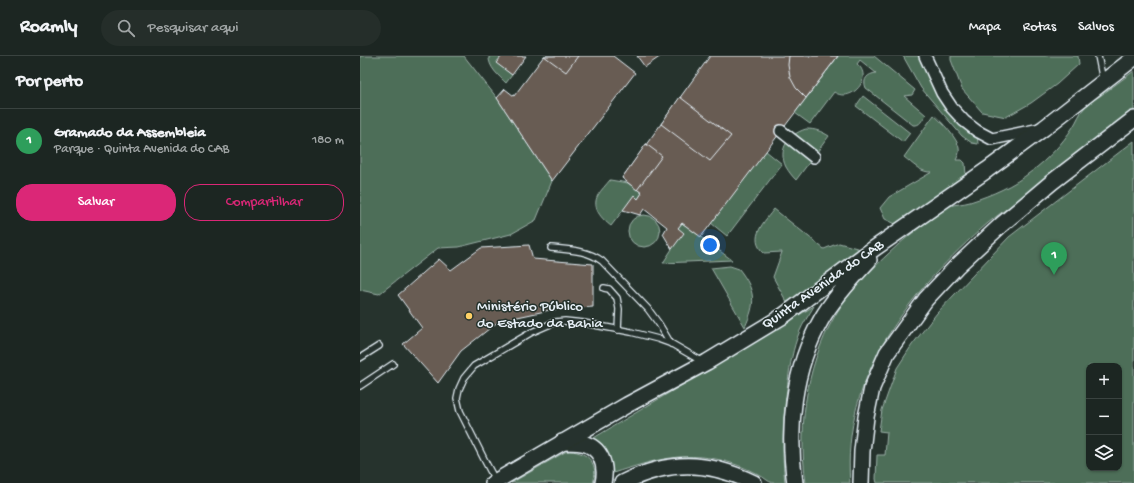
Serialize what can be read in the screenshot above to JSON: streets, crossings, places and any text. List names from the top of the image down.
{
  "streets": {
    "main road": ["Quinta Avenida do CAB"]
  },
  "places": ["Ministério Público do Estado da Bahia"],
  "page": {
    "header": "Roamly",
    "search": "Pesquisar aqui",
    "nav": ["Mapa", "Rotas", "Salvos"],
    "heading": "Por perto",
    "list": [
      {
        "mark": "1",
        "name": "Gramado da Assembleia",
        "note": "Parque · Quinta Avenida do CAB",
        "value": "180 m"
      }
    ],
    "buttons": ["Salvar", "Compartilhar"],
    "pins": "1",
    "map_buttons": ["+", "−"]
  }
}
